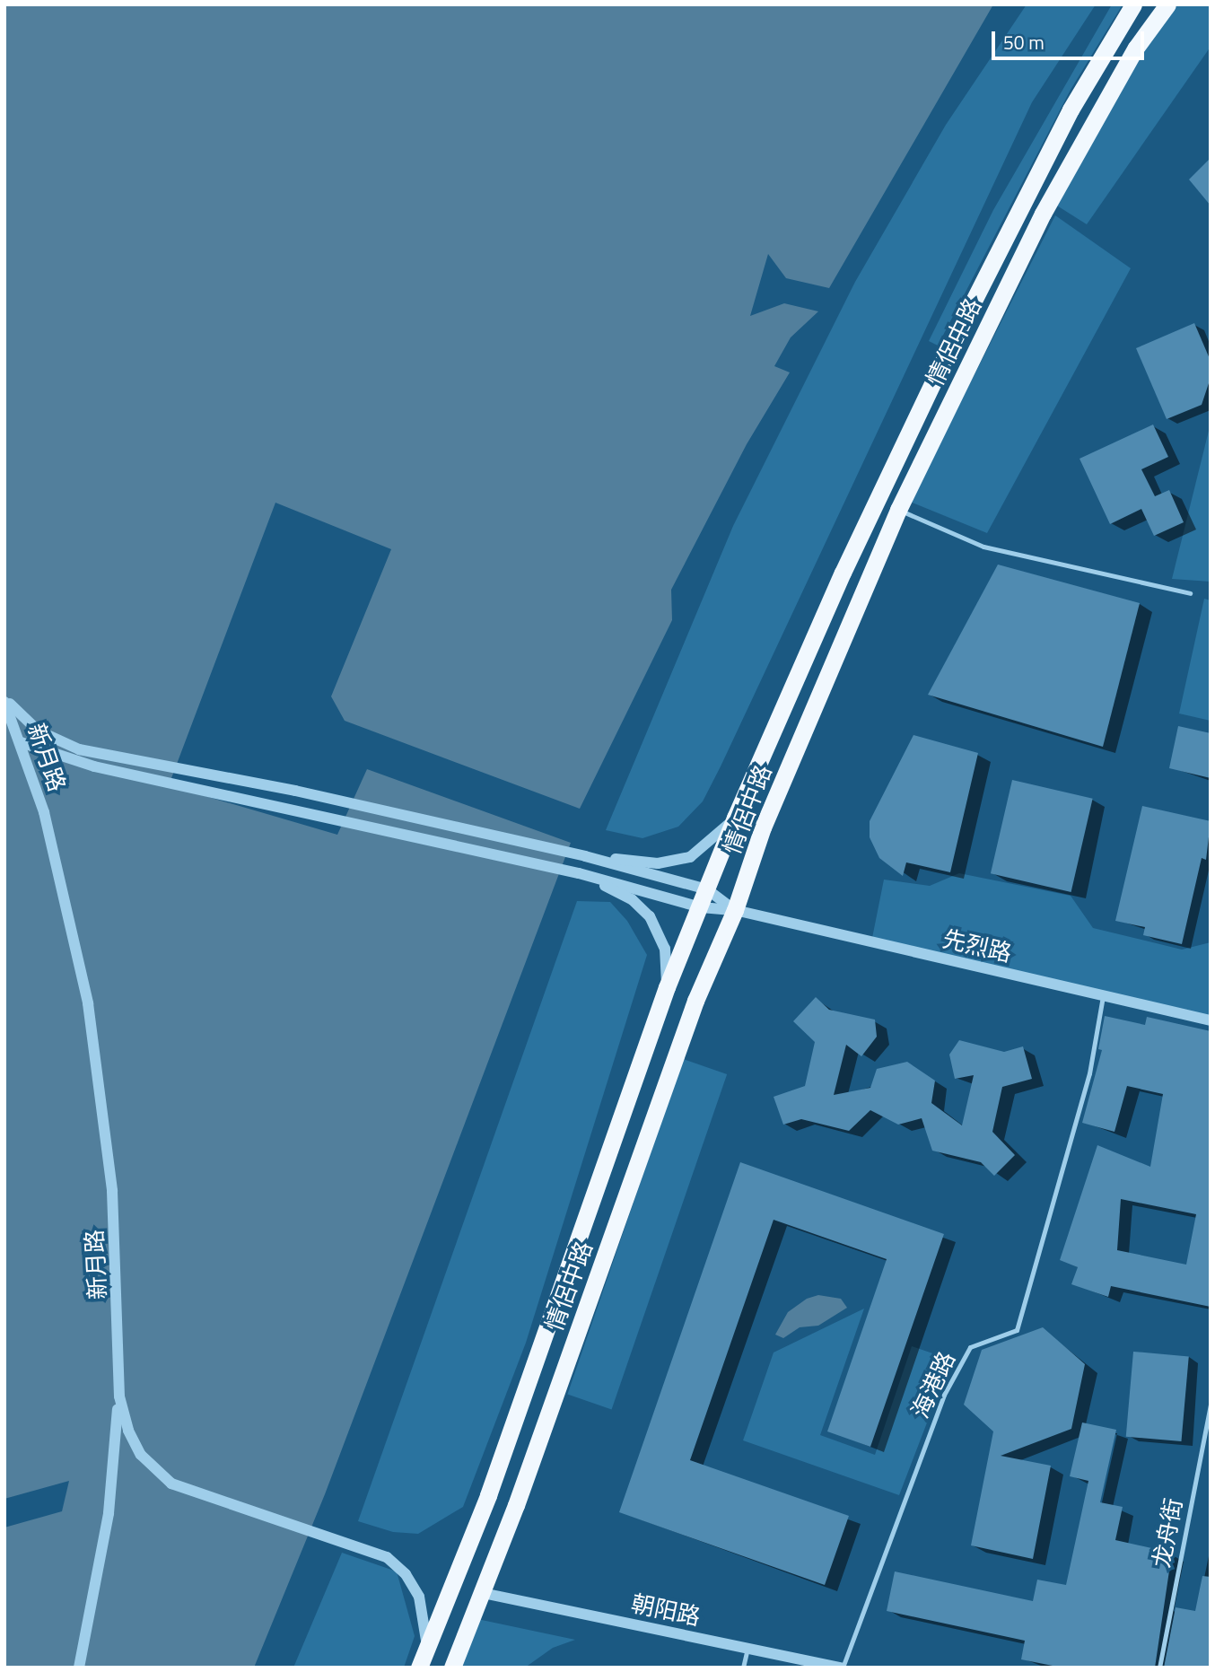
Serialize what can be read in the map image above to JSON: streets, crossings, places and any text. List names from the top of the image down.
{
  "streets": {
    "highway": ["情侶中路"],
    "street": ["新月路", "先烈路", "朝阳路"],
    "lane": ["海港路", "龙舟街"]
  },
  "crossings": [
    ["情侶中路", "新月路"],
    ["情侶中路", "先烈路"],
    ["情侶中路", "朝阳路"],
    ["先烈路", "海港路"],
    ["海港路", "朝阳路"]
  ],
  "scale_bar": "50 m"
}
